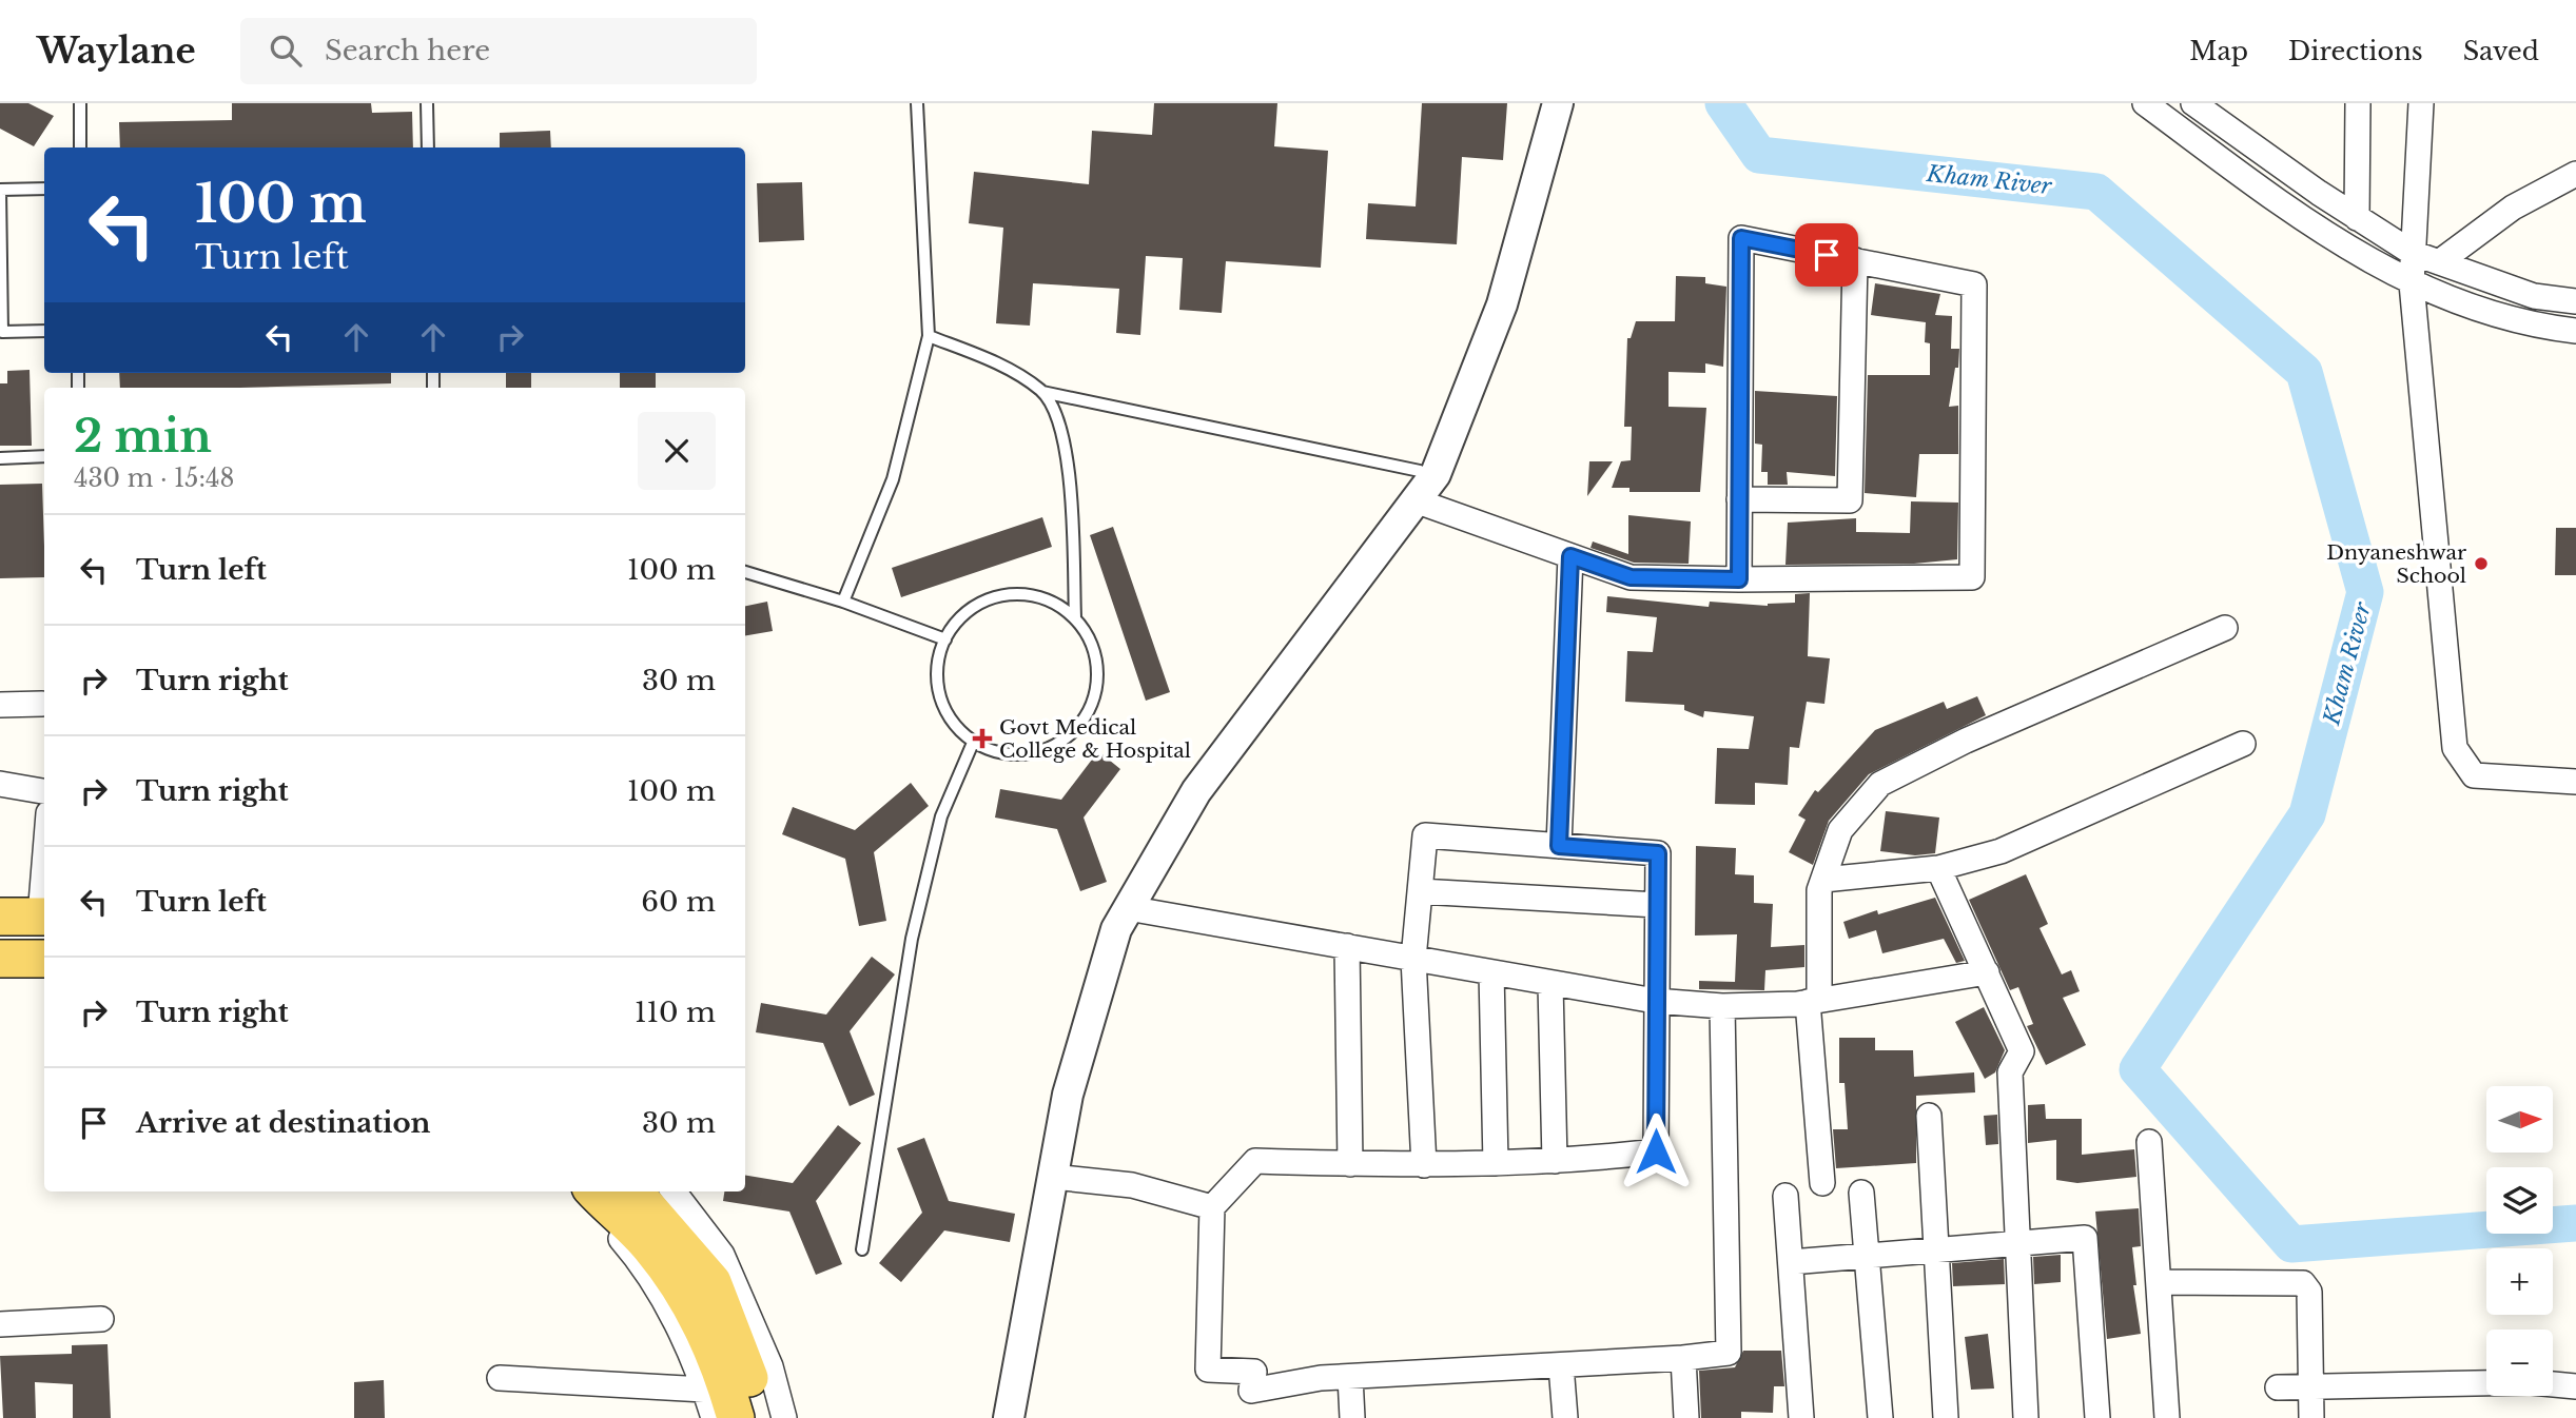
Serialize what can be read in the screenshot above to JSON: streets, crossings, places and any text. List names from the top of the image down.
{
  "water": ["Kham River"],
  "places": {
    "other": ["Dnyaneshwar School"],
    "health": ["Govt Medical College & Hospital"]
  },
  "north": "right",
  "page": {
    "header": "Waylane",
    "search": "Search here",
    "nav": ["Map", "Directions", "Saved"],
    "turn": ["100 m", "Turn left"],
    "heading": ["2 min", "430 m · 15:48"],
    "list": [
      {
        "name": "Turn left",
        "value": "100 m"
      },
      {
        "name": "Turn right",
        "value": "30 m"
      },
      {
        "name": "Turn right",
        "value": "100 m"
      },
      {
        "name": "Turn left",
        "value": "60 m"
      },
      {
        "name": "Turn right",
        "value": "110 m"
      },
      {
        "name": "Arrive at destination",
        "value": "30 m"
      }
    ],
    "map_buttons": ["+", "−"]
  }
}
